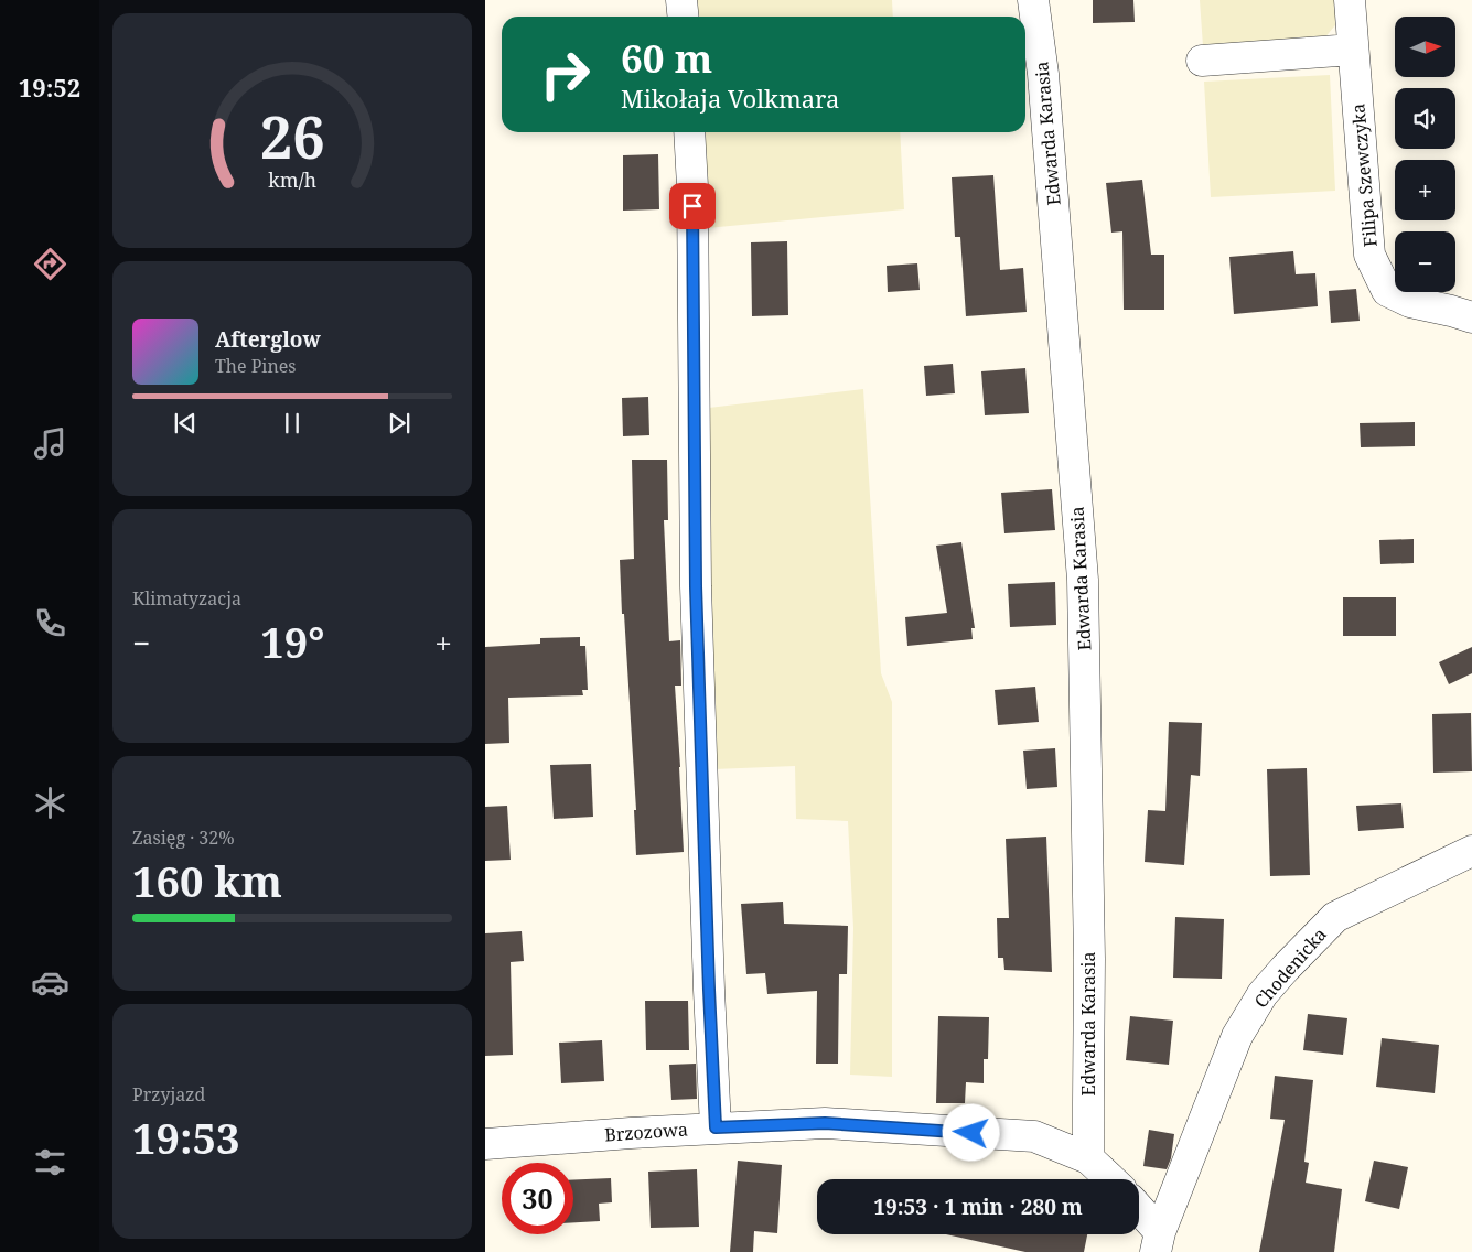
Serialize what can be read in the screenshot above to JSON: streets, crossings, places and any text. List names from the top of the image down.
{
  "streets": {
    "street": [
      "Edwarda Karasia",
      "Filipa Szewczyka",
      "Chodenicka",
      "Brzozowa"
    ]
  },
  "crossings": [
    ["Edwarda Karasia", "Brzozowa"]
  ],
  "north": "right",
  "page": {
    "tabs": "19:52",
    "map_buttons": ["+", "−"],
    "turn": ["60 m", "Mikołaja Volkmara"],
    "song": ["Afterglow", "The Pines"],
    "tile": [
      "Klimatyzacja",
      ["Zasięg · 32%", "160 km"],
      ["Przyjazd", "19:53"]
    ],
    "heat": ["−", "19°", "+"],
    "limit": "30",
    "trip": "19:53 · 1 min · 280 m",
    "gauge": ["26", "km/h"]
  }
}
